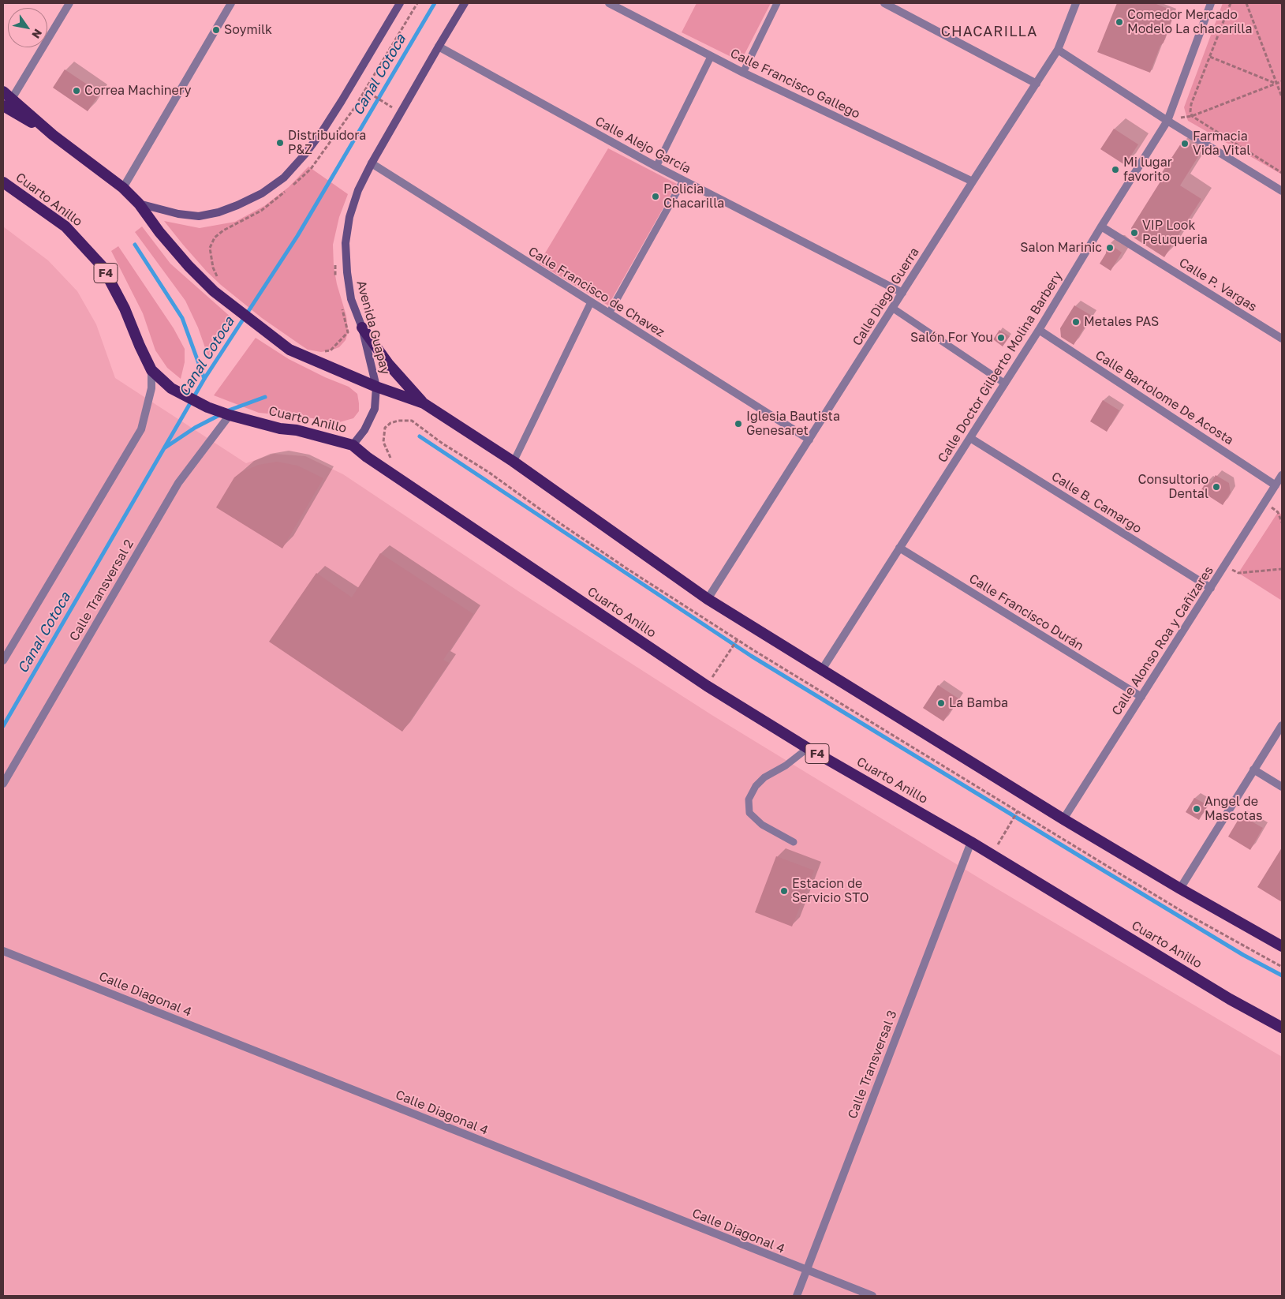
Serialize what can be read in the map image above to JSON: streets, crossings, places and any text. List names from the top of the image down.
{
  "streets": {
    "highway": ["Cuarto Anillo", "F4"],
    "main road": ["Avenida Guapay"],
    "street": [
      "Calle Francisco Gallego",
      "Calle Alejo García",
      "Calle P. Vargas",
      "Calle Francisco de Chavez",
      "Calle Diego Guerra",
      "Calle Doctor Gilberto Molina Barbery",
      "Calle Bartolome De Acosta",
      "Calle B. Camargo",
      "Calle Transversal 2",
      "Calle Francisco Durán",
      "Calle Alonso Roa y Cañizares",
      "Calle Diagonal 4",
      "Calle Transversal 3"
    ]
  },
  "crossings": [
    ["Calle Francisco Gallego", "Calle Diego Guerra"],
    ["Calle Alejo García", "Calle Diego Guerra"],
    ["Calle Alejo García", "Avenida Guapay"],
    ["Cuarto Anillo", "Avenida Guapay"],
    ["Cuarto Anillo", "Calle Transversal 2"],
    ["Cuarto Anillo", "Calle Transversal 3"],
    ["Calle P. Vargas", "Calle Doctor Gilberto Molina Barbery"],
    ["Calle Francisco de Chavez", "Calle Diego Guerra"],
    ["Calle Francisco de Chavez", "Avenida Guapay"],
    ["Calle Doctor Gilberto Molina Barbery", "Calle Bartolome De Acosta"],
    ["Calle Doctor Gilberto Molina Barbery", "Calle B. Camargo"],
    ["Calle Doctor Gilberto Molina Barbery", "Calle Francisco Durán"],
    ["Calle Bartolome De Acosta", "Calle Alonso Roa y Cañizares"],
    ["Calle B. Camargo", "Calle Alonso Roa y Cañizares"],
    ["Calle Francisco Durán", "Calle Alonso Roa y Cañizares"],
    ["Calle Diagonal 4", "Calle Transversal 3"]
  ],
  "districts": ["CHACARILLA"],
  "water": ["Canal Cotoca"],
  "places": [
    "Comedor Mercado Modelo La chacarilla",
    "Soymilk",
    "Correa Machinery",
    "Distribuidora P&Z",
    "Farmacia Vida Vital",
    "Mi lugar favorito",
    "Policia Chacarilla",
    "VIP Look Peluqueria",
    "Salon Marinic",
    "Metales PAS",
    "Salón For You",
    "Iglesia Bautista Genesaret",
    "Consultorio Dental",
    "La Bamba",
    "Angel de Mascotas",
    "Estacion de Servicio STO"
  ],
  "north": "bottom right"
}
